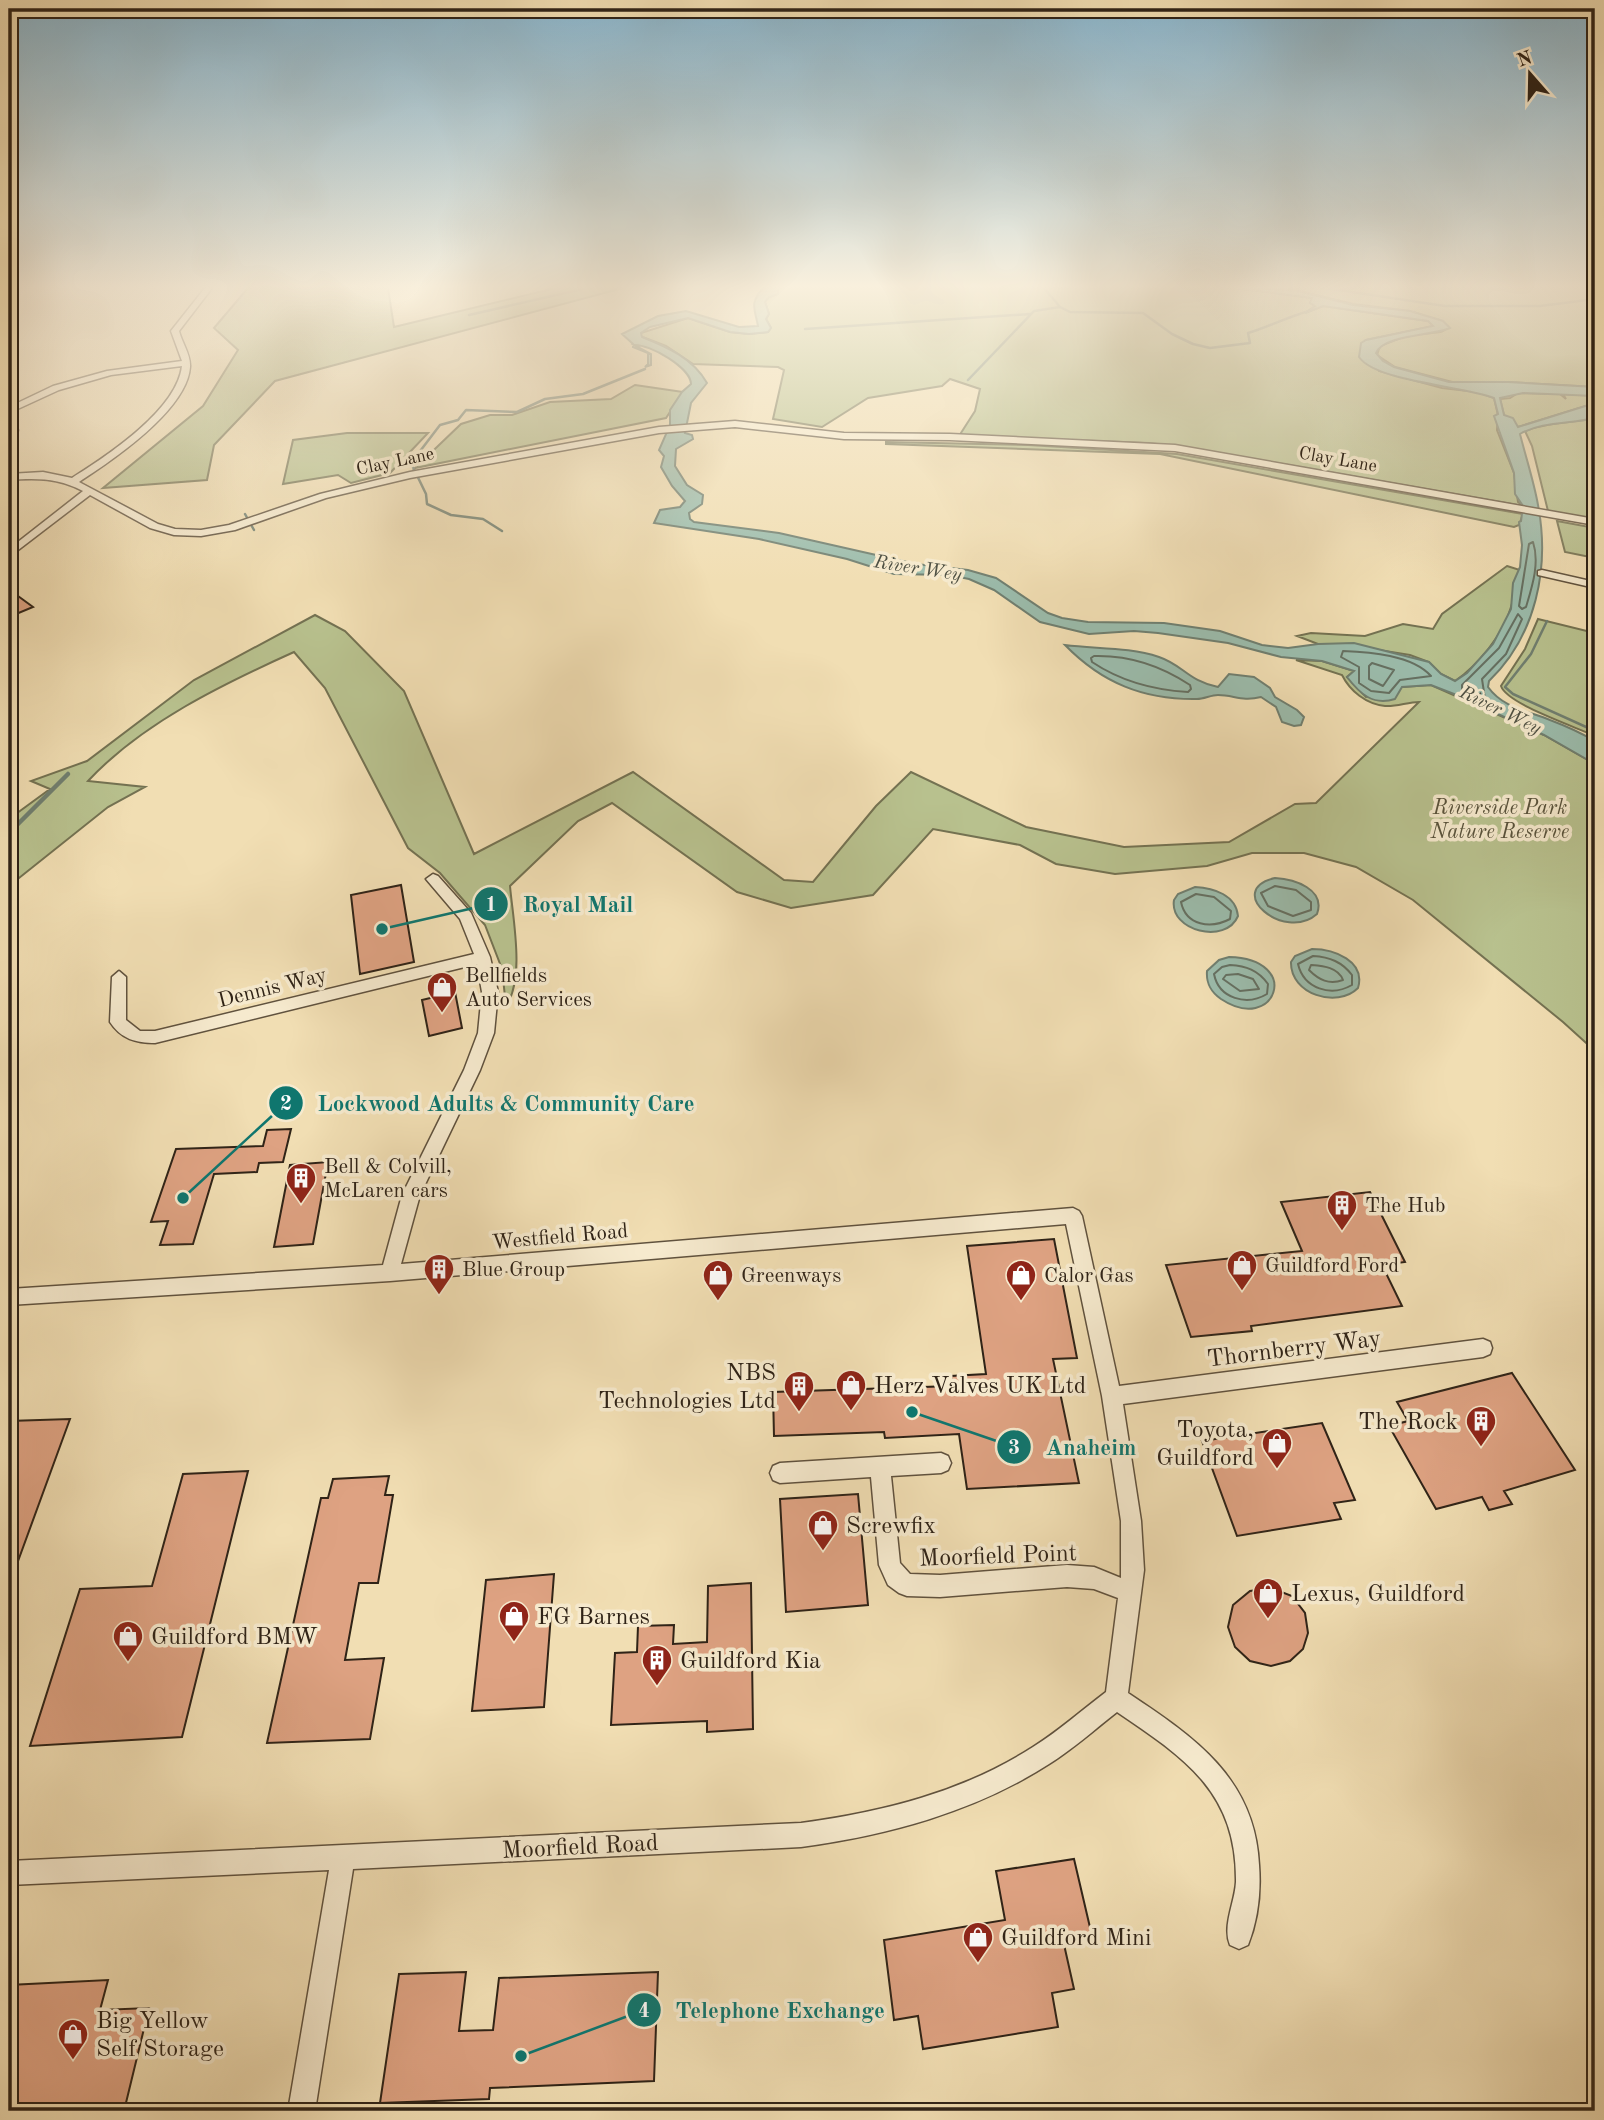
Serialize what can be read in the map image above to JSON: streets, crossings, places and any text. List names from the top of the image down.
{
  "streets": {
    "street": [
      "Clay Lane",
      "Dennis Way",
      "Westfield Road",
      "Thornberry Way",
      "Moorfield Point",
      "Moorfield Road"
    ]
  },
  "crossings": [
    ["Westfield Road", "Thornberry Way"]
  ],
  "water": ["River Wey"],
  "parks": ["Riverside Park Nature Reserve"],
  "places": {
    "other": [
      "Royal Mail",
      "Lockwood Adults & Community Care",
      "Anaheim",
      "Telephone Exchange"
    ],
    "shop": [
      "Bellfields Auto Services",
      "Guildford Ford",
      "Greenways",
      "Calor Gas",
      "Herz Valves UK Ltd",
      "Toyota, Guildford",
      "Screwfix",
      "Lexus, Guildford",
      "FG Barnes",
      "Guildford BMW",
      "Guildford Mini",
      "Big Yellow Self Storage"
    ],
    "building": [
      "Bell & Colvill, McLaren cars",
      "The Hub",
      "Blue Group",
      "NBS Technologies Ltd",
      "The Rock",
      "Guildford Kia"
    ]
  },
  "north": "top"
}
